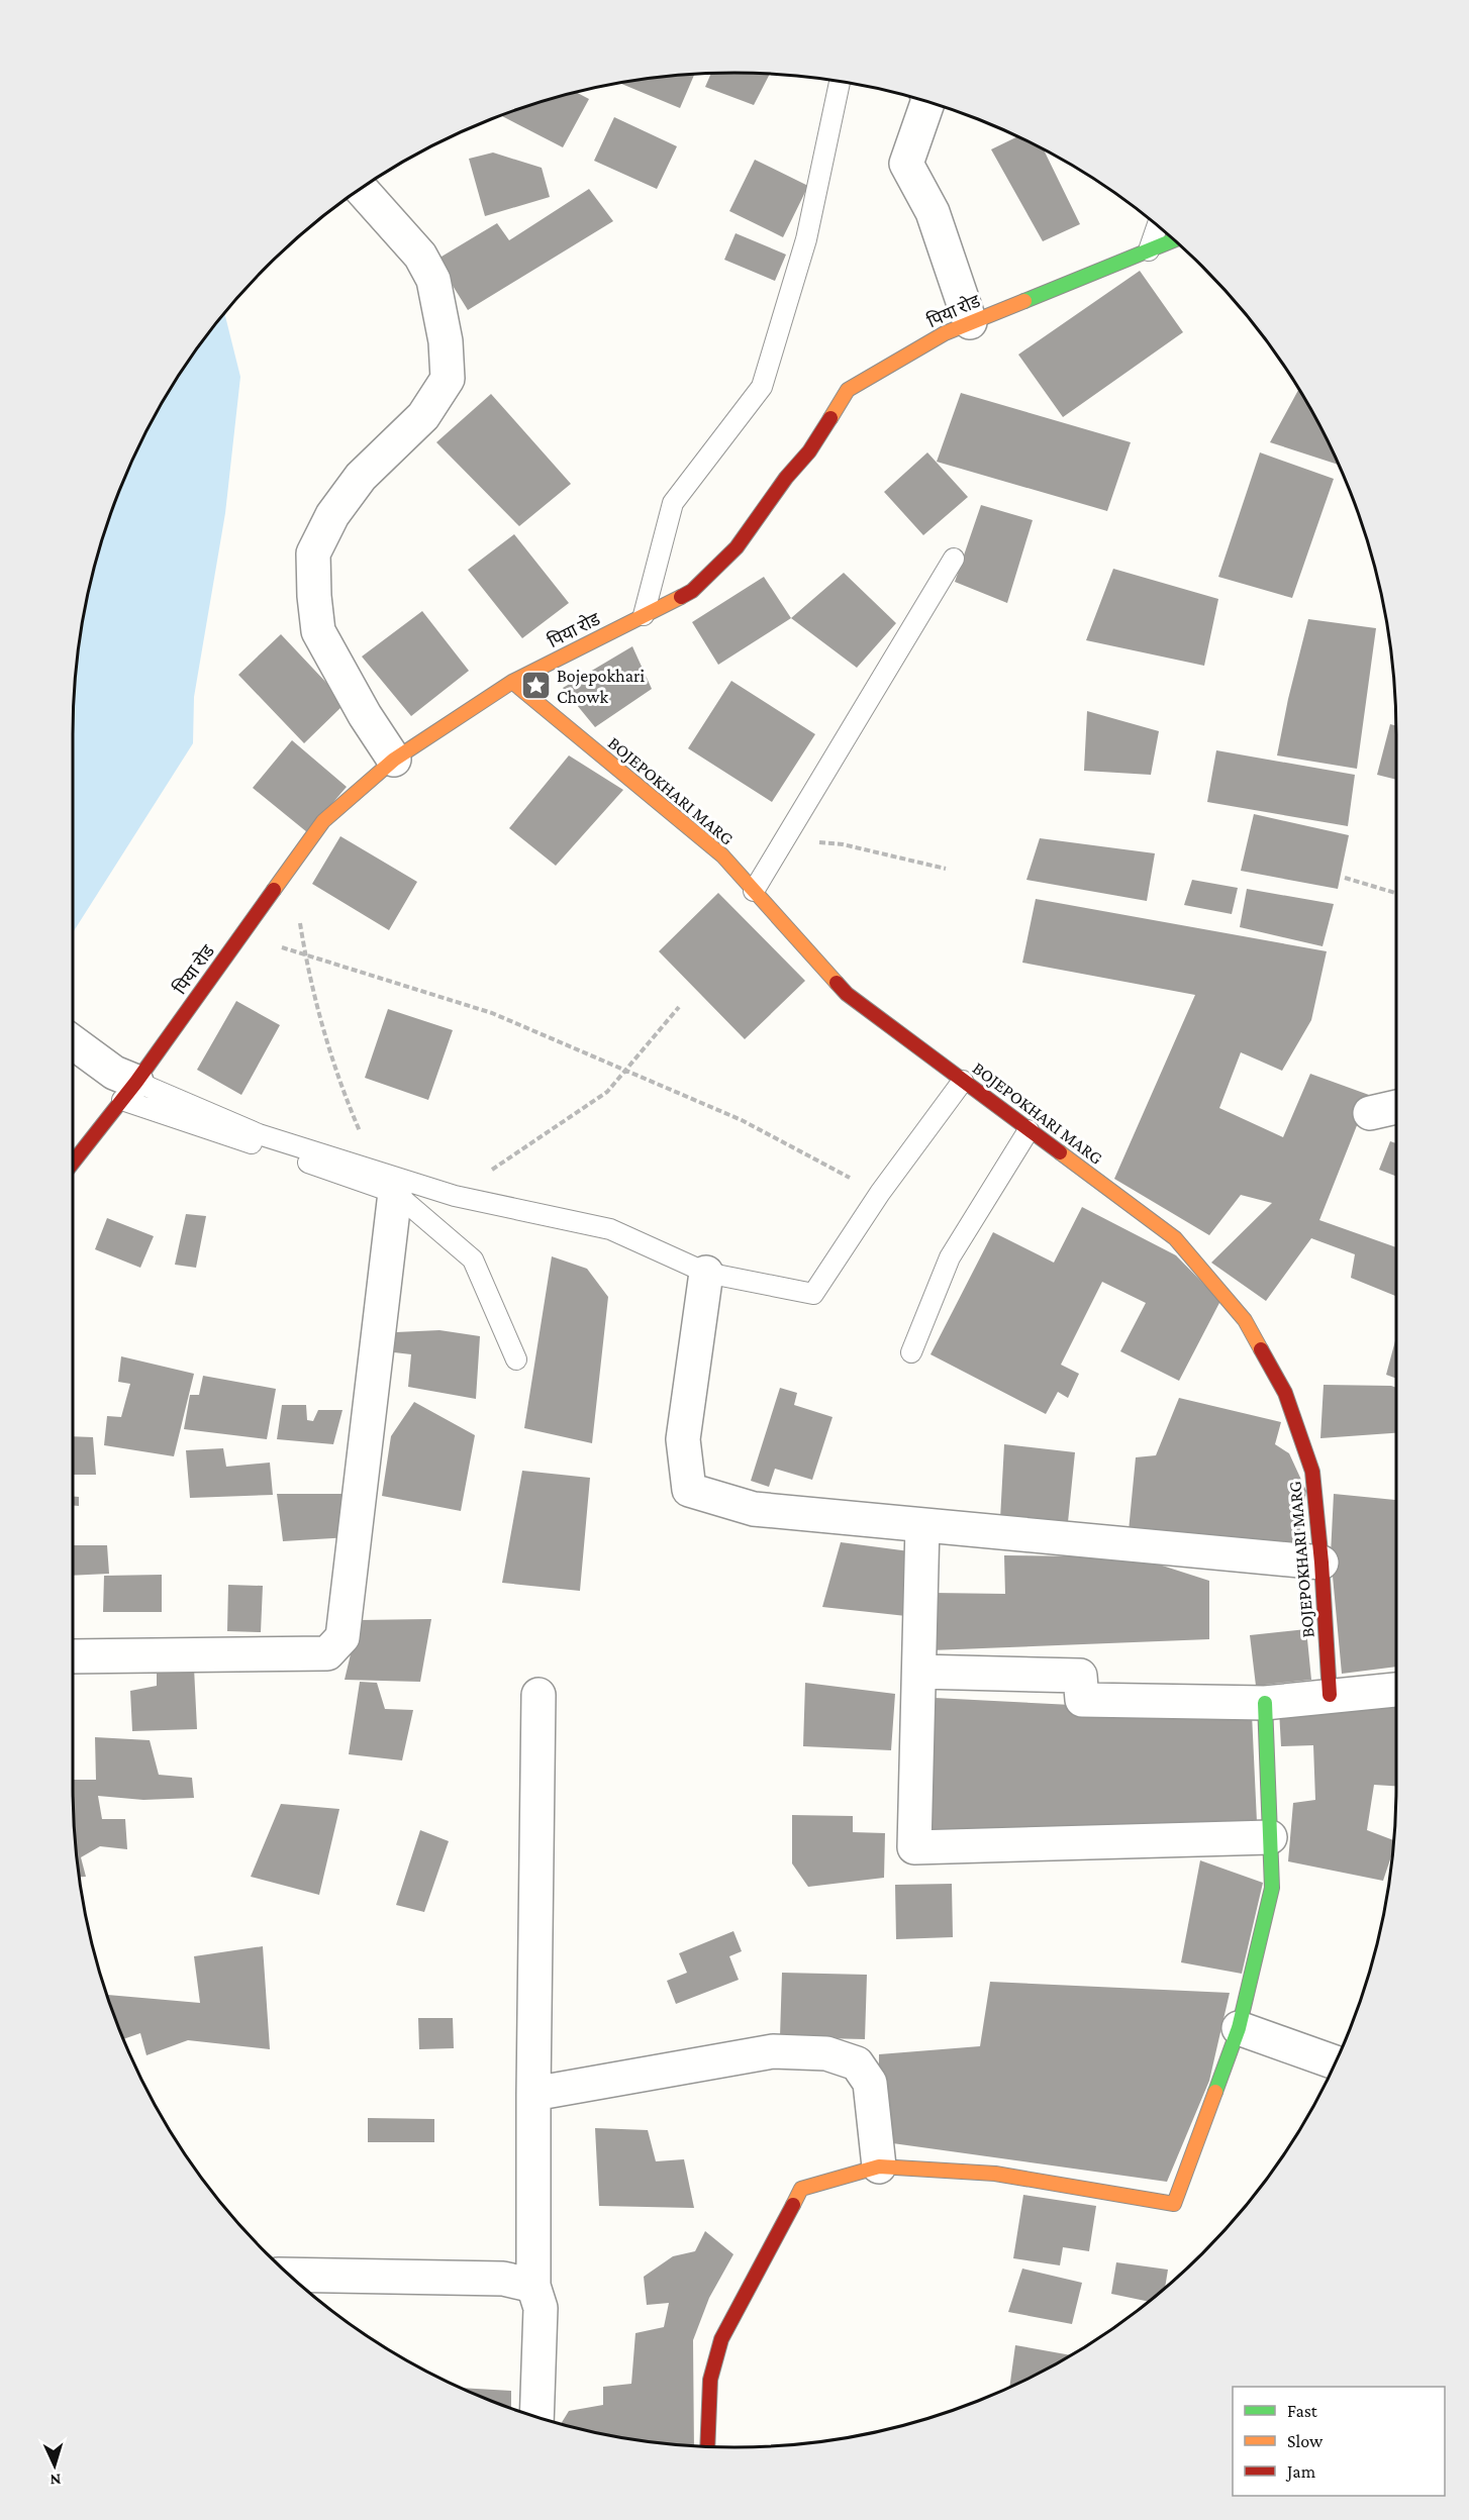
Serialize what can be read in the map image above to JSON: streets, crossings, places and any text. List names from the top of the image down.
{
  "streets": {
    "street": ["पिया रोड", "BOJEPOKHARI MARG"]
  },
  "crossings": [
    ["पिया रोड", "BOJEPOKHARI MARG"]
  ],
  "places": {
    "place": ["Bojepokhari Chowk"]
  },
  "legend": ["Fast", "Slow", "Jam"],
  "north": "bottom"
}
